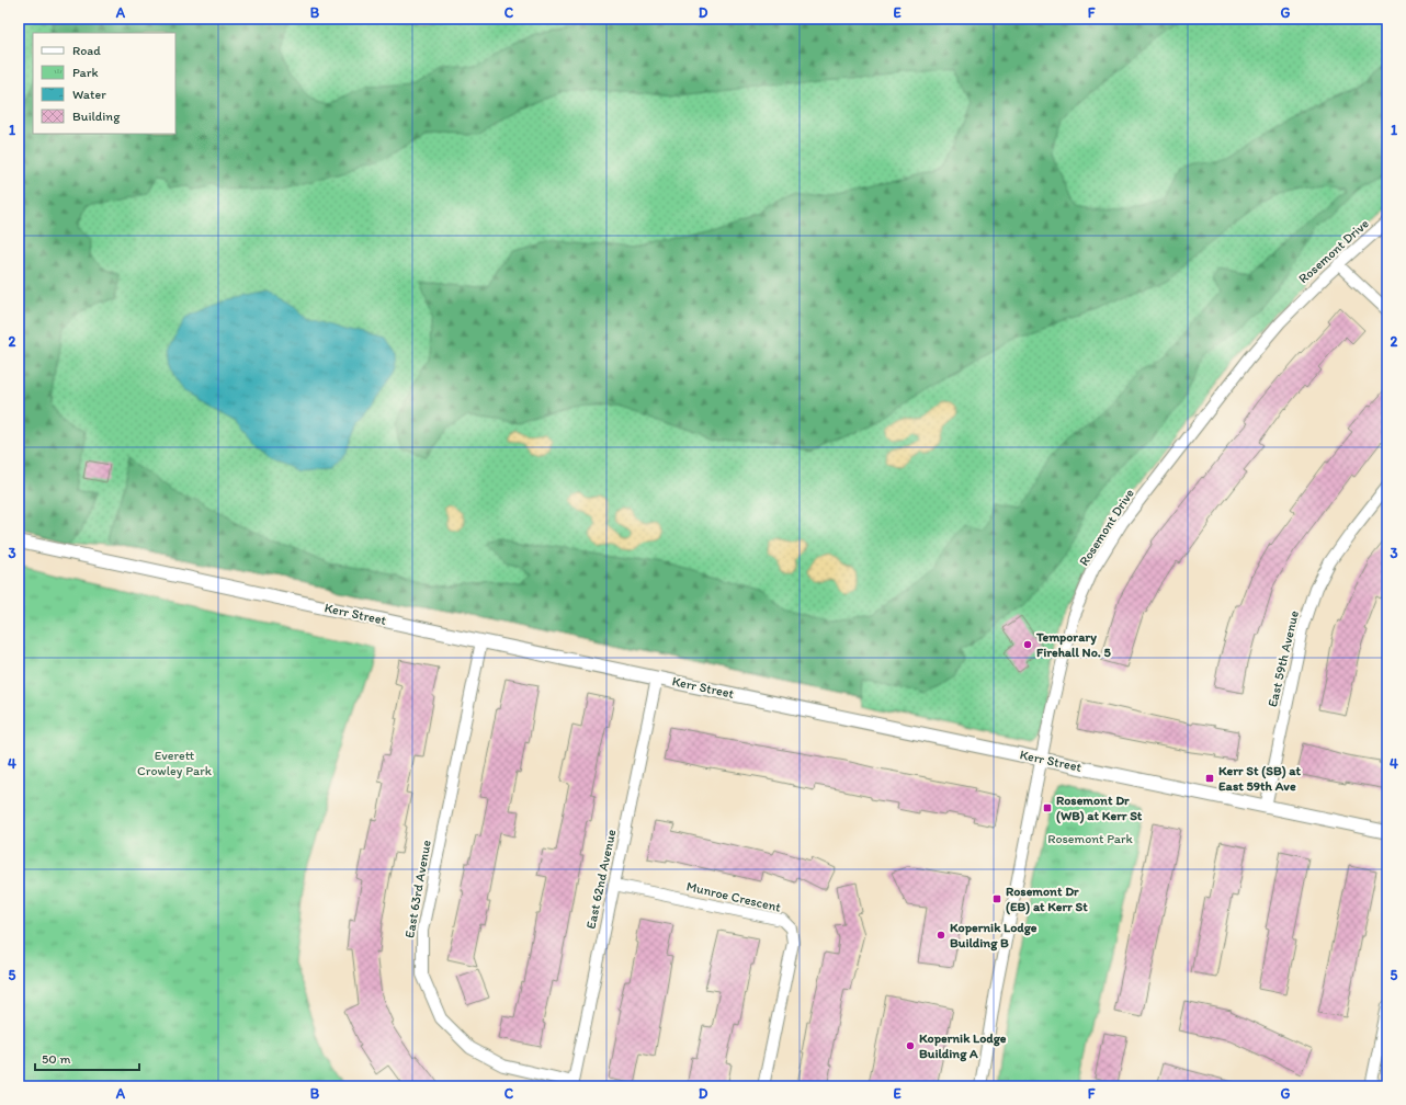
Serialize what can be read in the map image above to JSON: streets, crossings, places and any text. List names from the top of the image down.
{
  "streets": {
    "street": [
      "Rosemont Drive",
      "Kerr Street",
      "East 59th Avenue",
      "East 62nd Avenue",
      "East 63rd Avenue",
      "Munroe Crescent"
    ]
  },
  "crossings": [
    ["Rosemont Drive", "Kerr Street"],
    ["Kerr Street", "East 59th Avenue"],
    ["Kerr Street", "East 62nd Avenue"],
    ["Kerr Street", "East 63rd Avenue"],
    ["East 62nd Avenue", "East 63rd Avenue"],
    ["East 62nd Avenue", "Munroe Crescent"]
  ],
  "parks": ["Everett Crowley Park", "Rosemont Park"],
  "places": {
    "other": ["Temporary Firehall No. 5", "Kopernik Lodge Building B", "Kopernik Lodge Building A"],
    "transit": ["Kerr St (SB) at East 59th Ave", "Rosemont Dr (WB) at Kerr St", "Rosemont Dr (EB) at Kerr St"]
  },
  "legend": [
    "Road",
    "Park",
    "Water",
    "Building"
  ],
  "scale_bar": "50 m",
  "grid": {
    "columns": [
      "A",
      "B",
      "C",
      "D",
      "E",
      "F",
      "G"
    ],
    "rows": [
      "1",
      "2",
      "3",
      "4",
      "5"
    ]
  }
}
